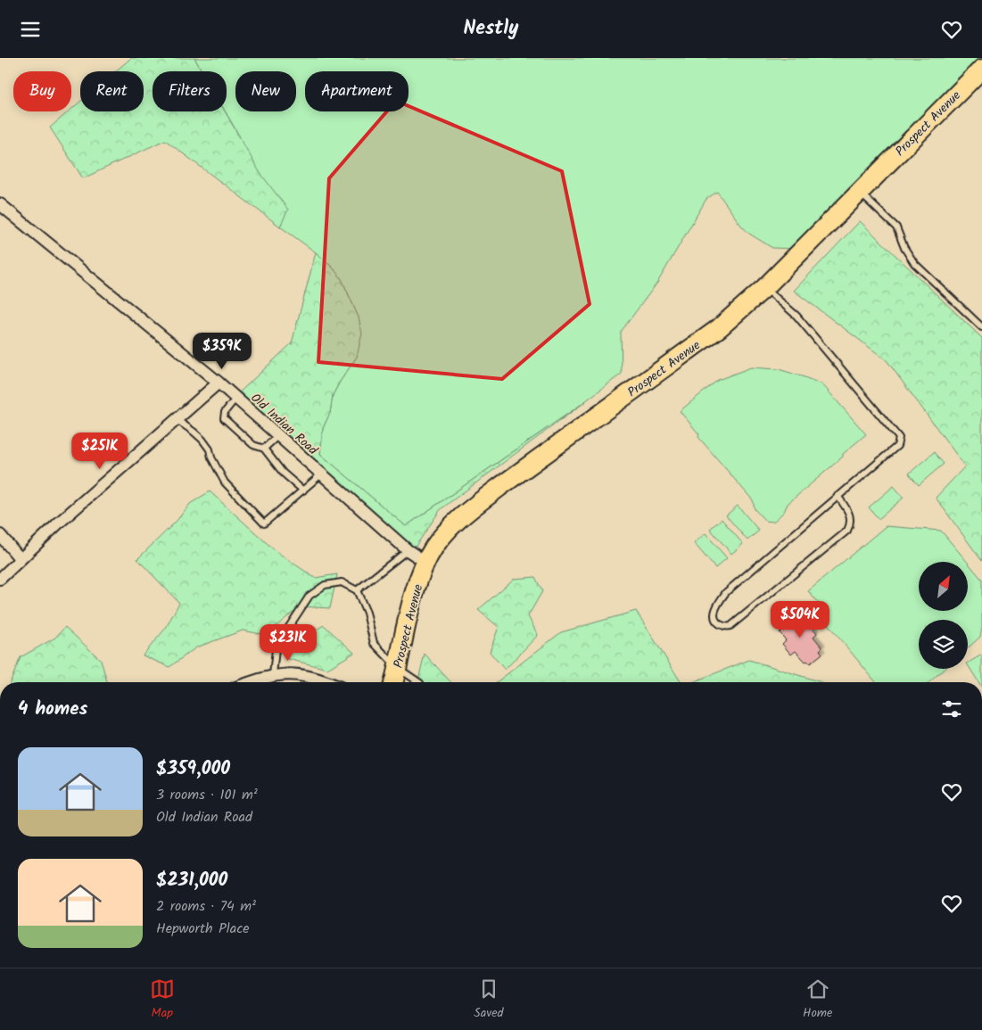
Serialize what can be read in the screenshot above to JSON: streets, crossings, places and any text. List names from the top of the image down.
{
  "streets": {
    "main road": ["Prospect Avenue"],
    "street": ["Old Indian Road"]
  },
  "crossings": [
    ["Prospect Avenue", "Old Indian Road"]
  ],
  "north": "top right",
  "page": {
    "header": "Nestly",
    "chip": [
      "Buy",
      "Rent",
      "Filters",
      "New",
      "Apartment"
    ],
    "price": [
      "$359K",
      "$251K",
      "$504K",
      "$231K"
    ],
    "heading": "4 homes",
    "list": [
      {
        "name": "$359,000",
        "note": "3 rooms · 101 m² · Old Indian Road"
      },
      {
        "name": "$231,000",
        "note": "2 rooms · 74 m² · Hepworth Place"
      }
    ],
    "tabs": ["Map", "Saved", "Home"]
  }
}
